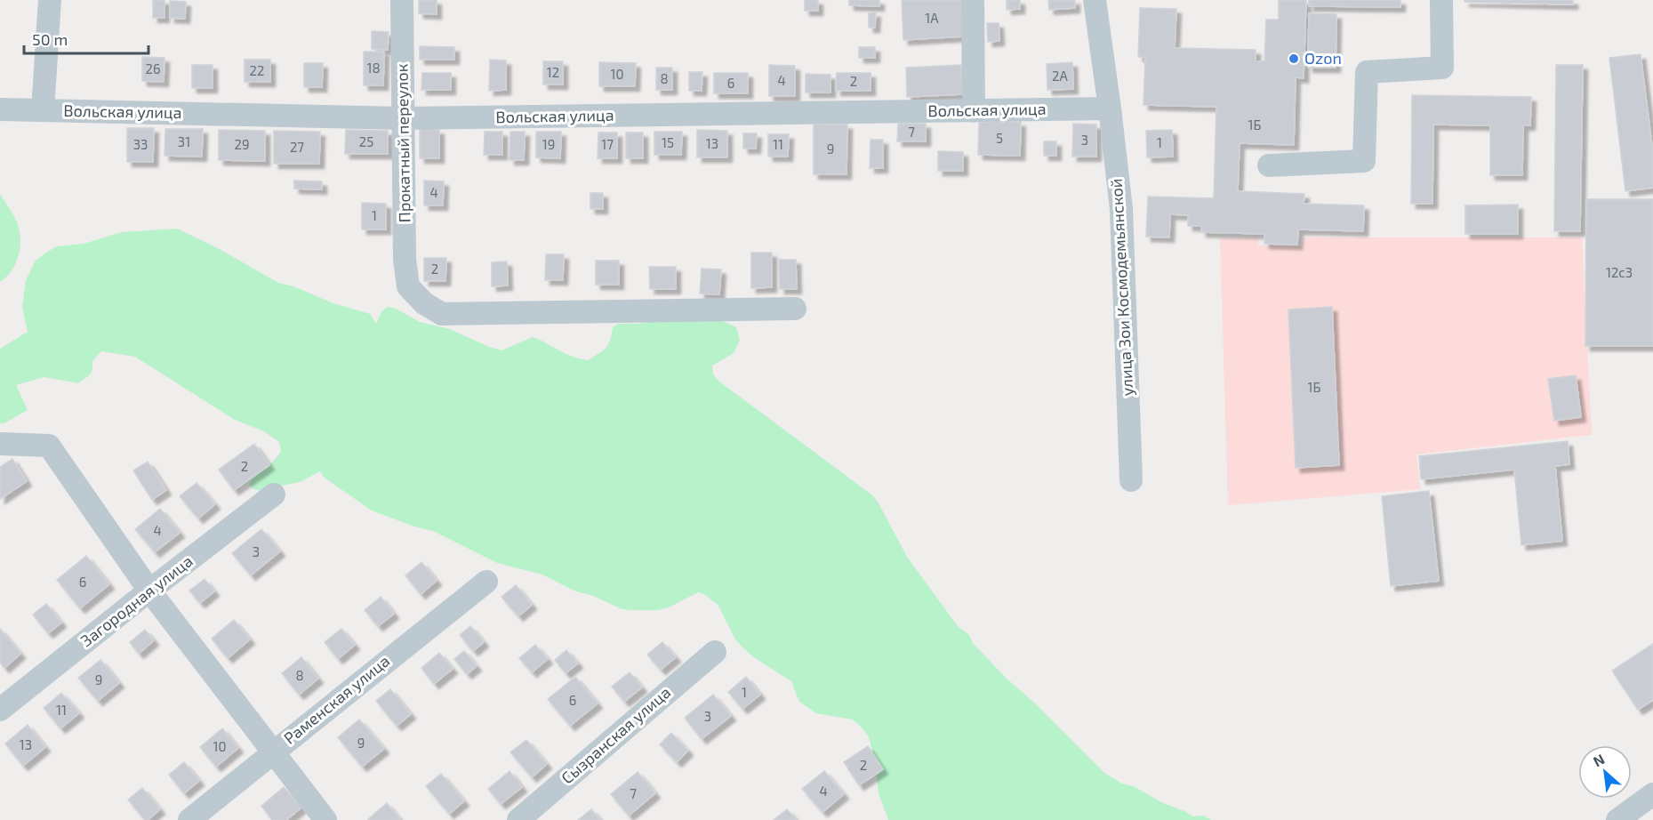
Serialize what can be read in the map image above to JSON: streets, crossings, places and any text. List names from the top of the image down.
{
  "streets": {
    "street": [
      "Вольская улица",
      "Прокатный переулок",
      "улица Зои Космодемьянской",
      "Загородная улица",
      "Раменская улица",
      "Сызранская улица"
    ]
  },
  "crossings": [
    ["Вольская улица", "Прокатный переулок"],
    ["Вольская улица", "улица Зои Космодемьянской"]
  ],
  "places": ["Ozon"],
  "house_numbers": [
    "1А",
    "18",
    "26",
    "22",
    "12",
    "10",
    "2А",
    "8",
    "4",
    "2",
    "6",
    "1Б",
    "7",
    "5",
    "3",
    "31",
    "25",
    "15",
    "1",
    "13",
    "33",
    "29",
    "19",
    "17",
    "11",
    "27",
    "9",
    "4",
    "1",
    "2",
    "12с3",
    "1Б",
    "2",
    "4",
    "3",
    "6",
    "8",
    "9",
    "1",
    "6",
    "11",
    "3",
    "9",
    "13",
    "10",
    "2",
    "4",
    "7"
  ],
  "scale_bar": "50 m",
  "north": "top left"
}
